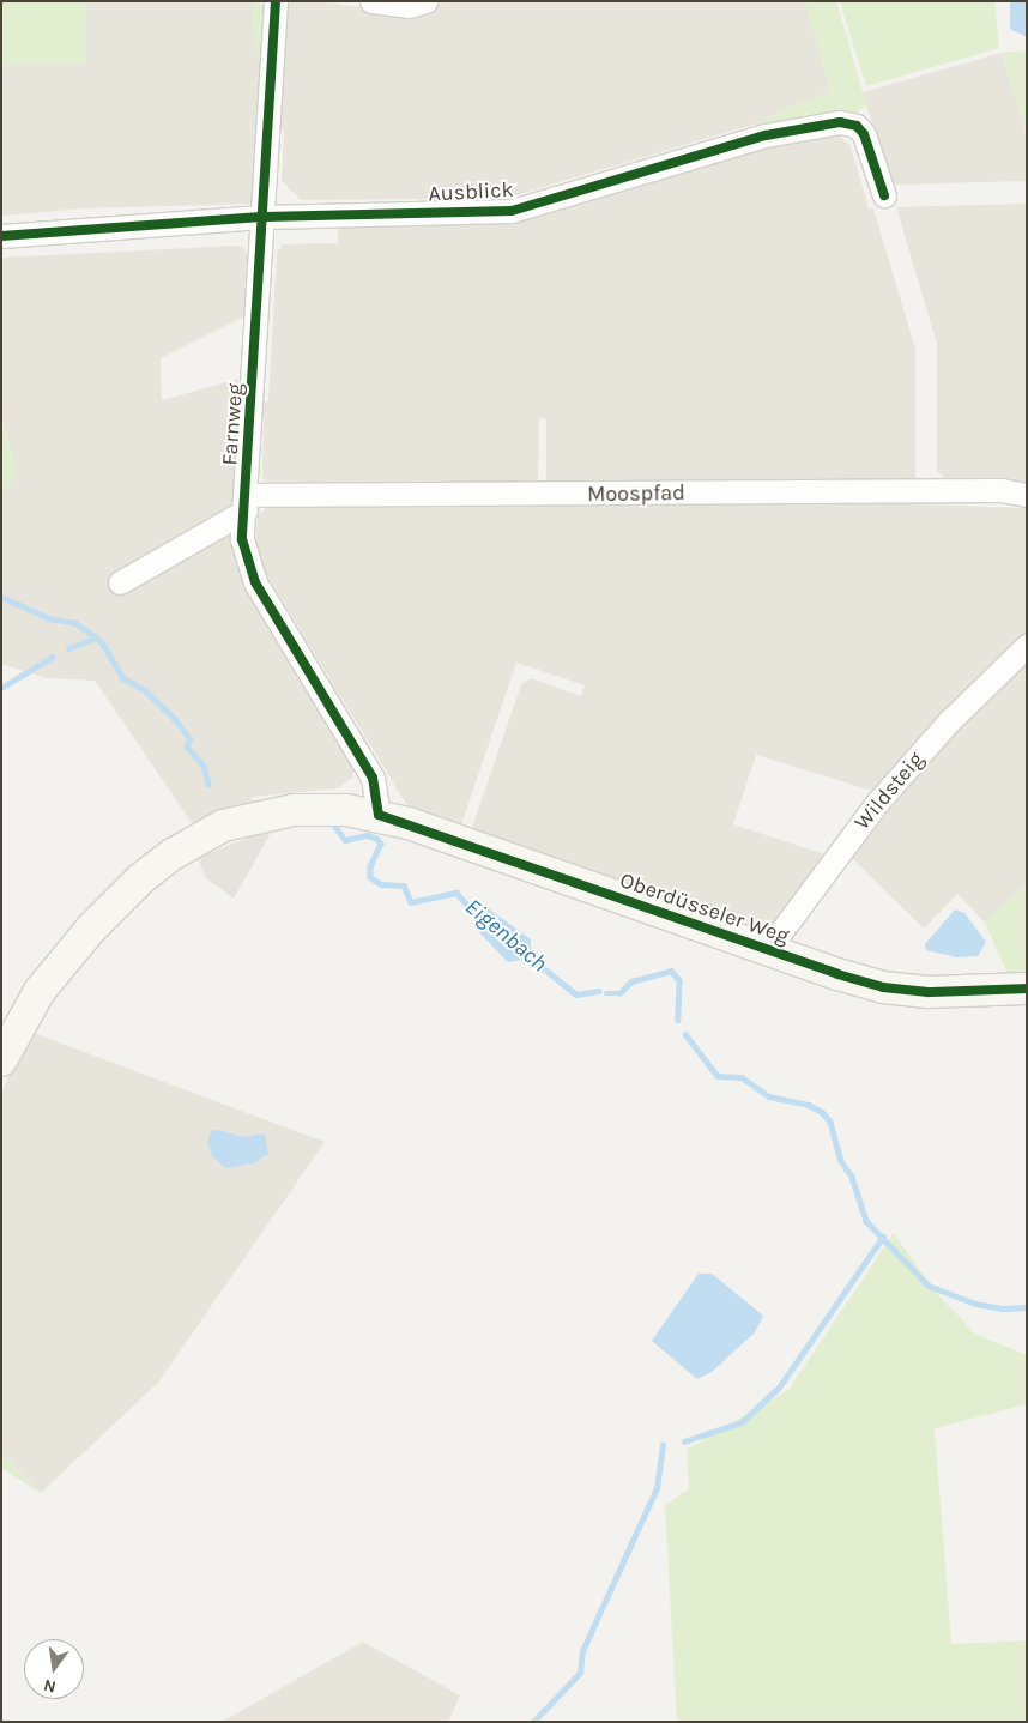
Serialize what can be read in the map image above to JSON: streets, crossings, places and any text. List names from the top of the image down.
{
  "streets": {
    "street": [
      "Ausblick",
      "Farnweg",
      "Moospfad",
      "Wildsteig",
      "Oberdüsseler Weg"
    ]
  },
  "crossings": [
    ["Ausblick", "Farnweg"],
    ["Farnweg", "Moospfad"],
    ["Farnweg", "Oberdüsseler Weg"],
    ["Wildsteig", "Oberdüsseler Weg"]
  ],
  "water": ["Eigenbach"],
  "north": "bottom"
}
